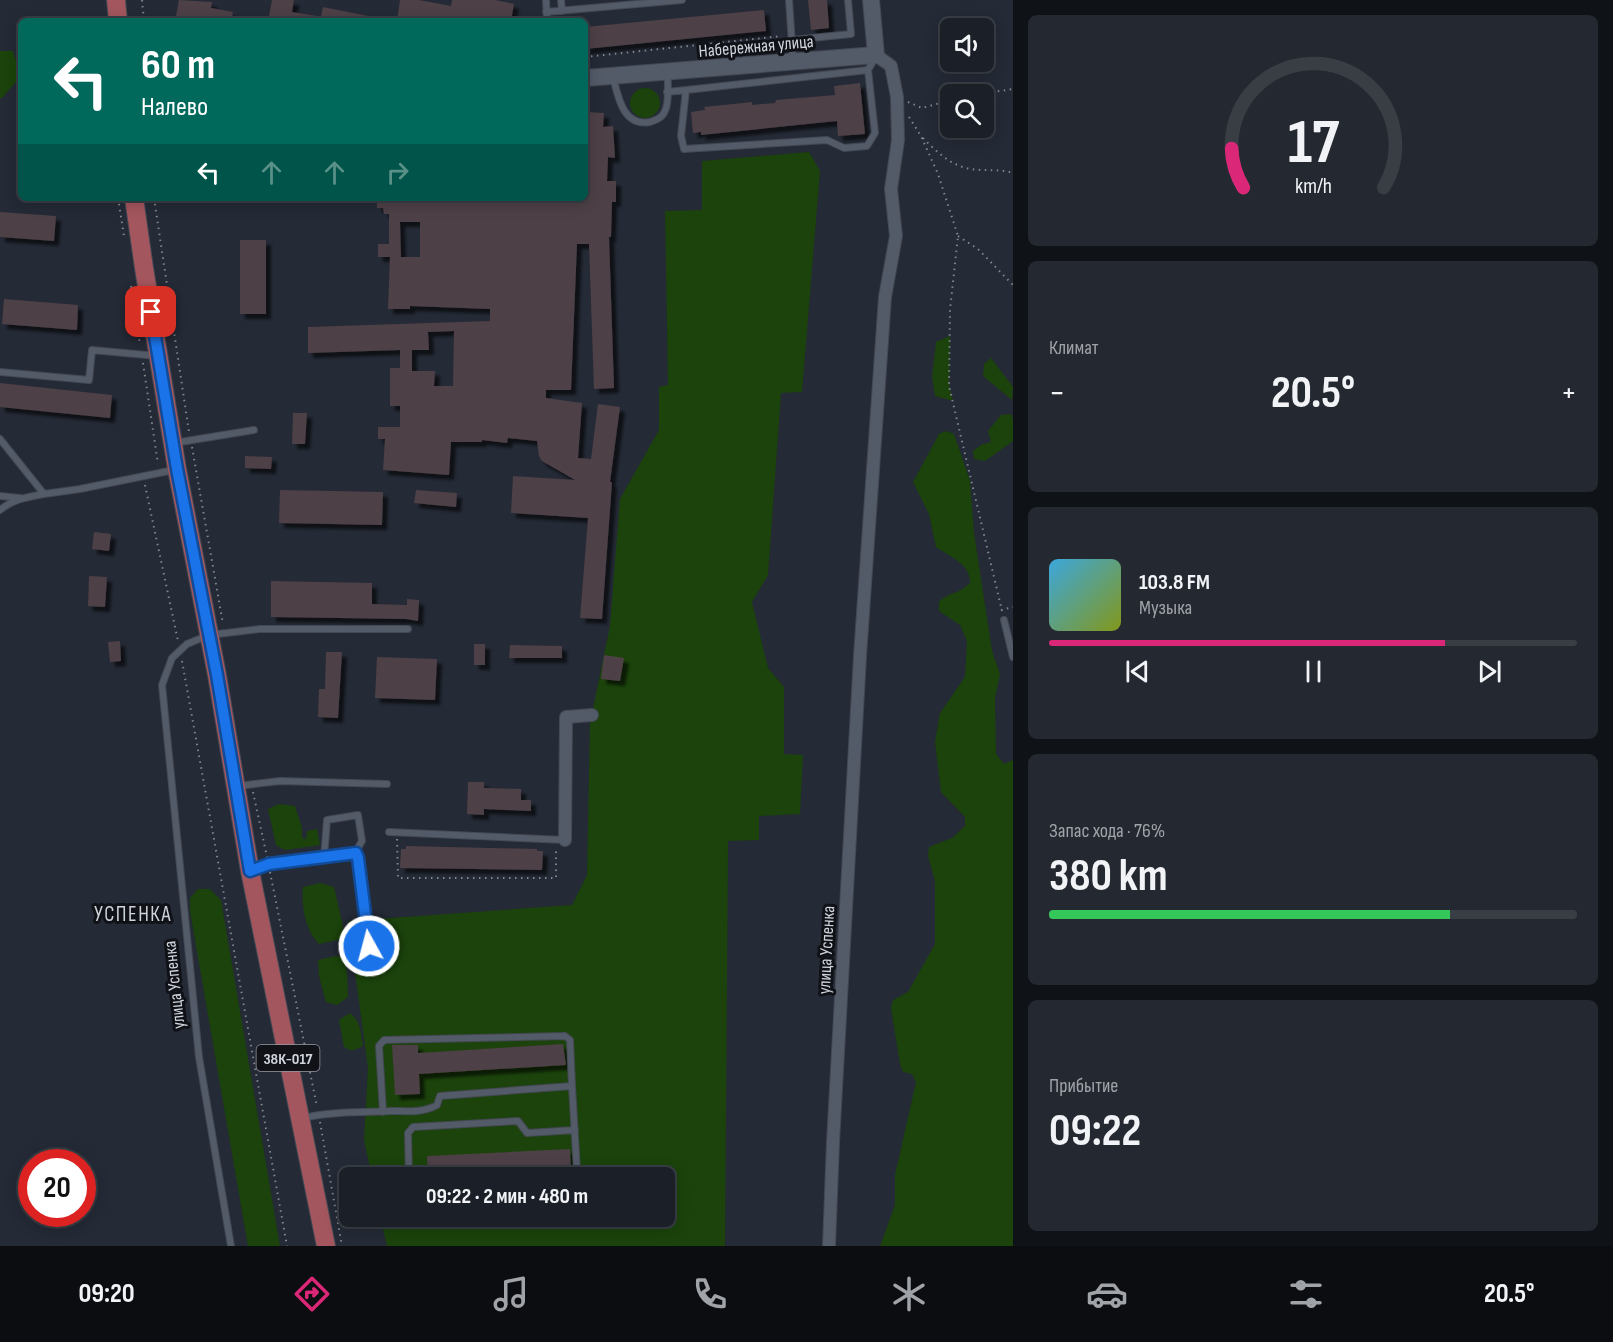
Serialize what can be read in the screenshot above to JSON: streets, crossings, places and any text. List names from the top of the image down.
{
  "streets": {
    "main road": ["Набережная улица", "38К-017"],
    "street": ["улица Успенка"]
  },
  "crossings": [
    ["Набережная улица", "улица Успенка"]
  ],
  "districts": ["УСПЕНКА"],
  "page": {
    "turn": ["60 m", "Налево"],
    "tile": [
      "Климат",
      ["Запас хода · 76%", "380 km"],
      ["Прибытие", "09:22"]
    ],
    "heat": ["−", "20.5°", "+"],
    "song": ["103.8 FM", "Музыка"],
    "limit": "20",
    "trip": "09:22 · 2 мин · 480 m",
    "tabs": ["09:20", "20.5°"],
    "gauge": ["17", "km/h"]
  }
}
